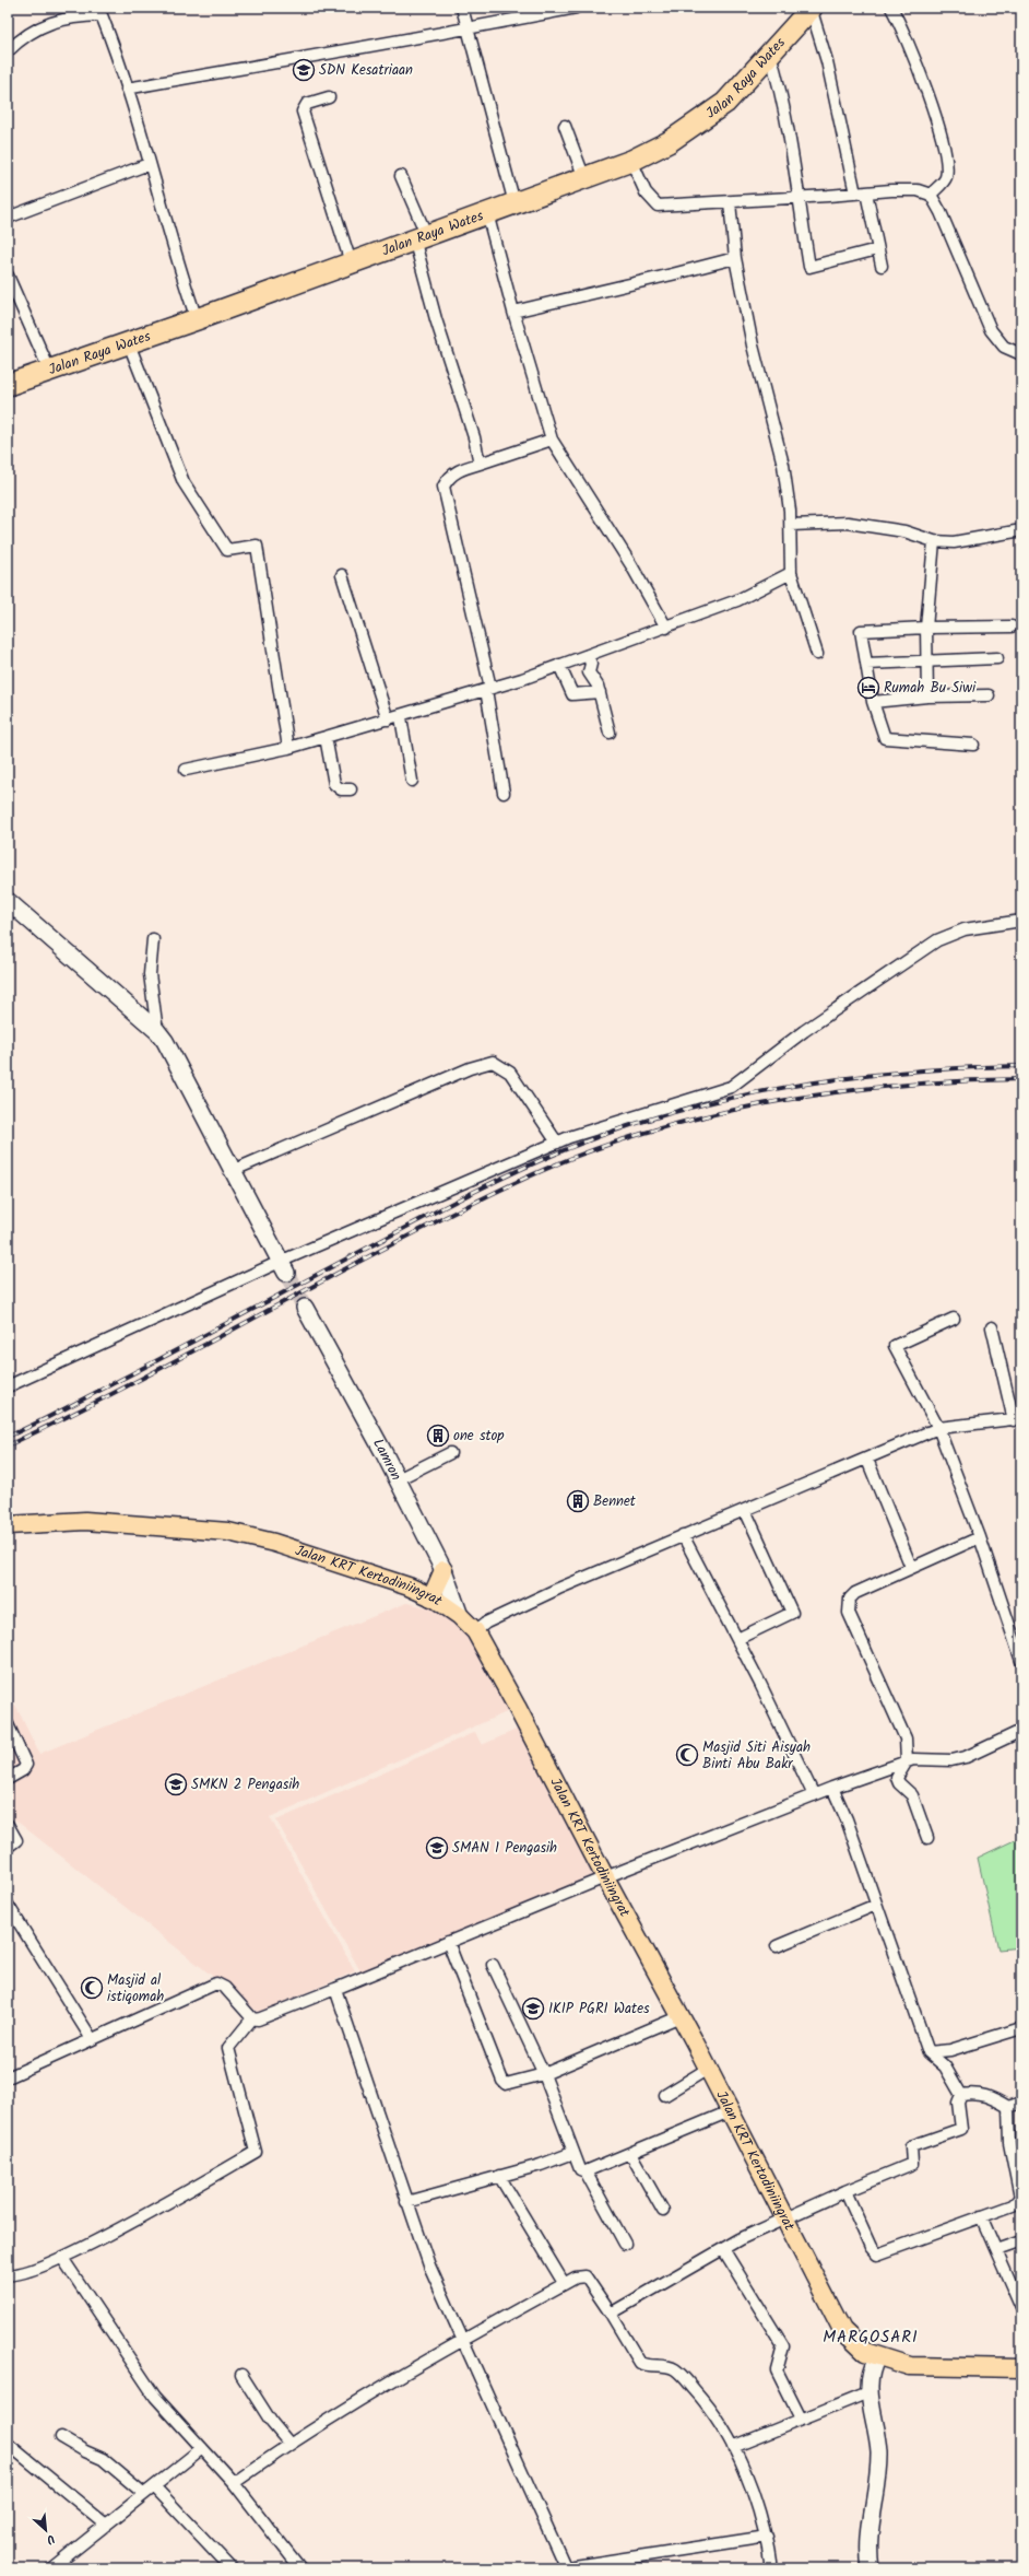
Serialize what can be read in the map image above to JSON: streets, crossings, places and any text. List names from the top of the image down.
{
  "streets": {
    "highway": ["Jalan Raya Wates"],
    "main road": ["Jalan KRT Kertodiniingrat"],
    "street": ["Lamron"]
  },
  "crossings": [
    ["Lamron", "Jalan KRT Kertodiniingrat"]
  ],
  "districts": ["MARGOSARI"],
  "places": {
    "school or university": [
      "SDN Kesatriaan",
      "SMKN 2 Pengasih",
      "SMAN 1 Pengasih",
      "IKIP PGRI Wates"
    ],
    "hotel": ["Rumah Bu Siwi"],
    "building": ["one stop", "Bennet"],
    "mosque": ["Masjid Siti Aisyah Binti Abu Bakr", "Masjid al istiqomah"]
  },
  "north": "bottom right"
}
